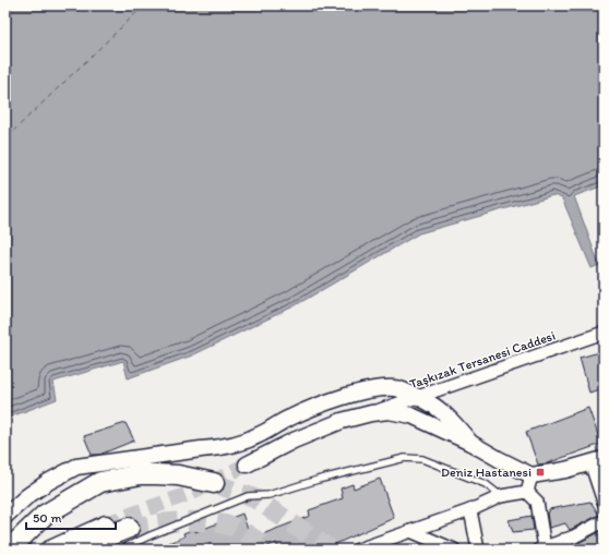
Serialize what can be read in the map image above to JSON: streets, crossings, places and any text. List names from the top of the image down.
{
  "streets": {
    "street": ["Taşkızak Tersanesi Caddesi"]
  },
  "places": {
    "transit": ["Deniz Hastanesi"]
  },
  "scale_bar": "50 m"
}
